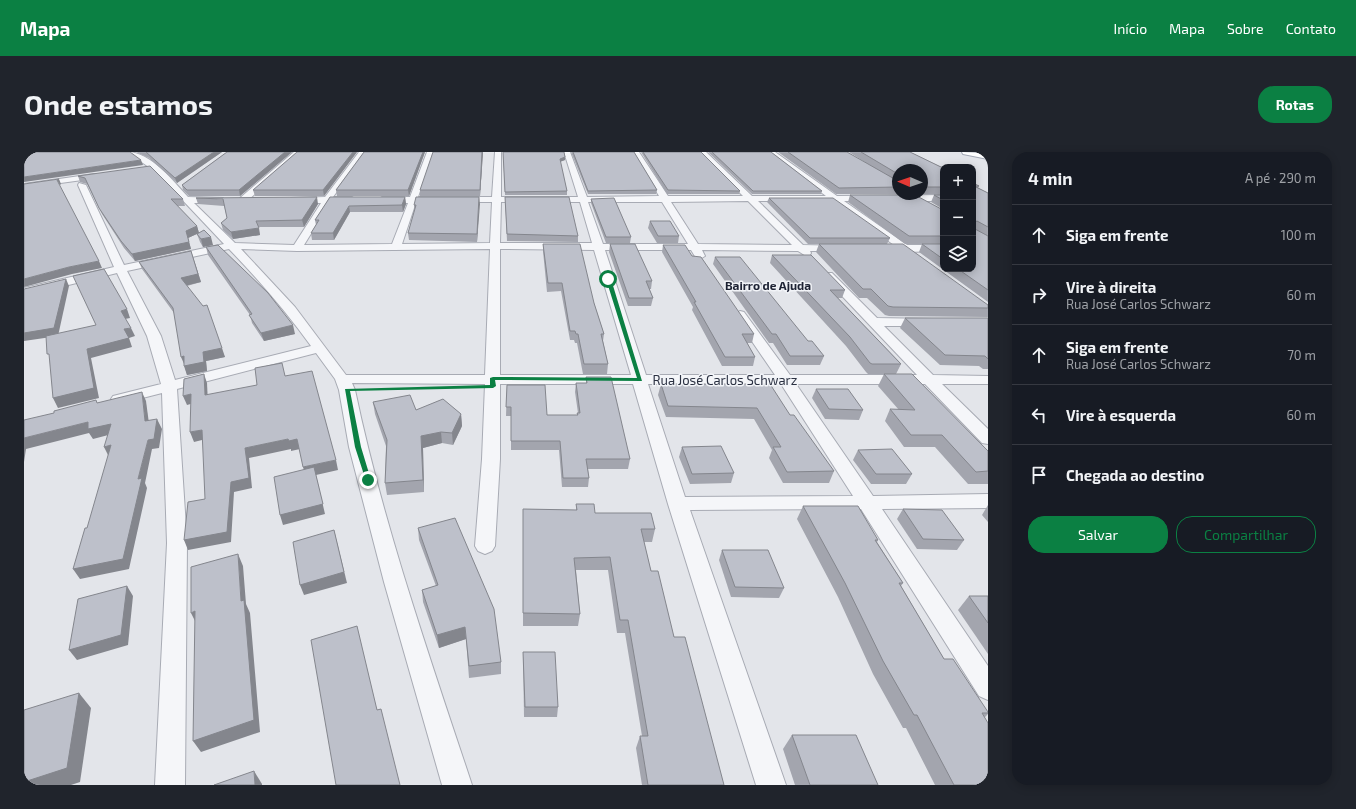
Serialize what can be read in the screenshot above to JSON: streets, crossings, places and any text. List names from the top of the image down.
{
  "streets": {
    "street": ["Rua José Carlos Schwarz"]
  },
  "districts": ["Bairro de Ajuda"],
  "north": "left",
  "page": {
    "header": "Mapa",
    "nav": [
      "Início",
      "Mapa",
      "Sobre",
      "Contato"
    ],
    "buttons": [
      "Rotas",
      ["Salvar", "Compartilhar"]
    ],
    "title": "Onde estamos",
    "heading": ["4 min", "A pé · 290 m"],
    "map_buttons": ["+", "−"],
    "list": [
      ["Siga em frente", "100 m"],
      ["Vire à direita", "Rua José Carlos Schwarz", "60 m"],
      ["Siga em frente", "Rua José Carlos Schwarz", "70 m"],
      ["Vire à esquerda", "60 m"],
      "Chegada ao destino"
    ]
  }
}
